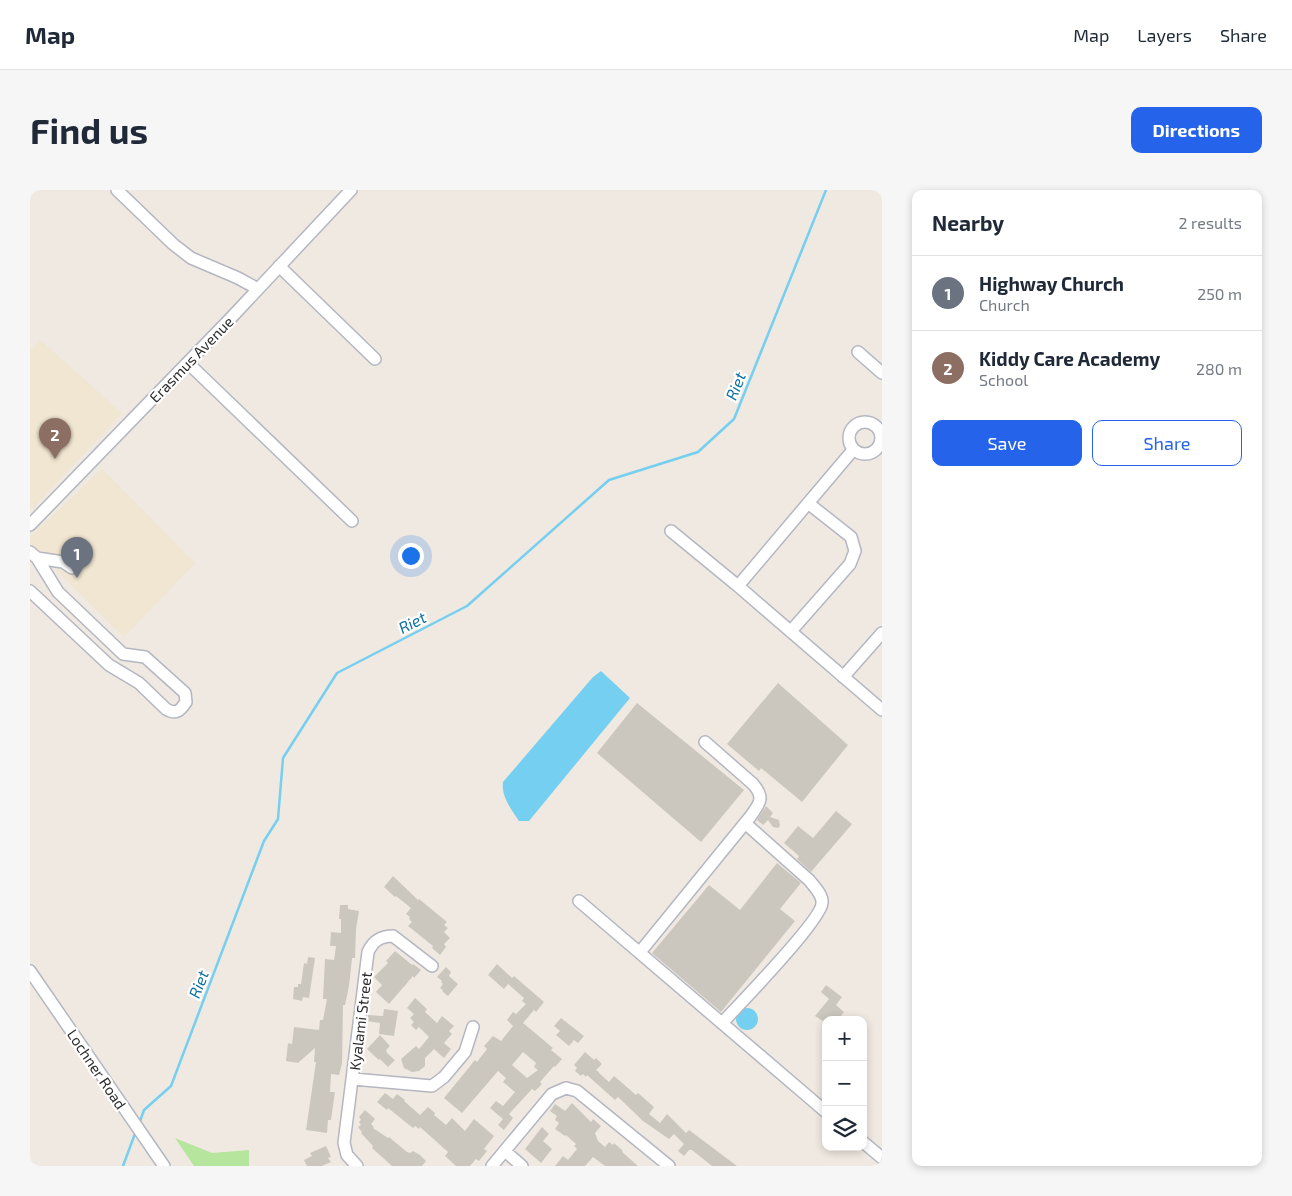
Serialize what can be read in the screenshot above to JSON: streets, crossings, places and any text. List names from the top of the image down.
{
  "streets": {
    "street": ["Erasmus Avenue", "Kyalami Street", "Lochner Road"]
  },
  "water": ["Riet"],
  "page": {
    "header": "Map",
    "nav": ["Map", "Layers", "Share"],
    "buttons": [
      "Directions",
      ["Save", "Share"]
    ],
    "title": "Find us",
    "heading": ["Nearby", "2 results"],
    "list": [
      {
        "mark": "1",
        "name": "Highway Church",
        "note": "Church",
        "value": "250 m"
      },
      {
        "mark": "2",
        "name": "Kiddy Care Academy",
        "note": "School",
        "value": "280 m"
      }
    ],
    "pins": ["2", "1"],
    "map_buttons": ["+", "−"]
  }
}
